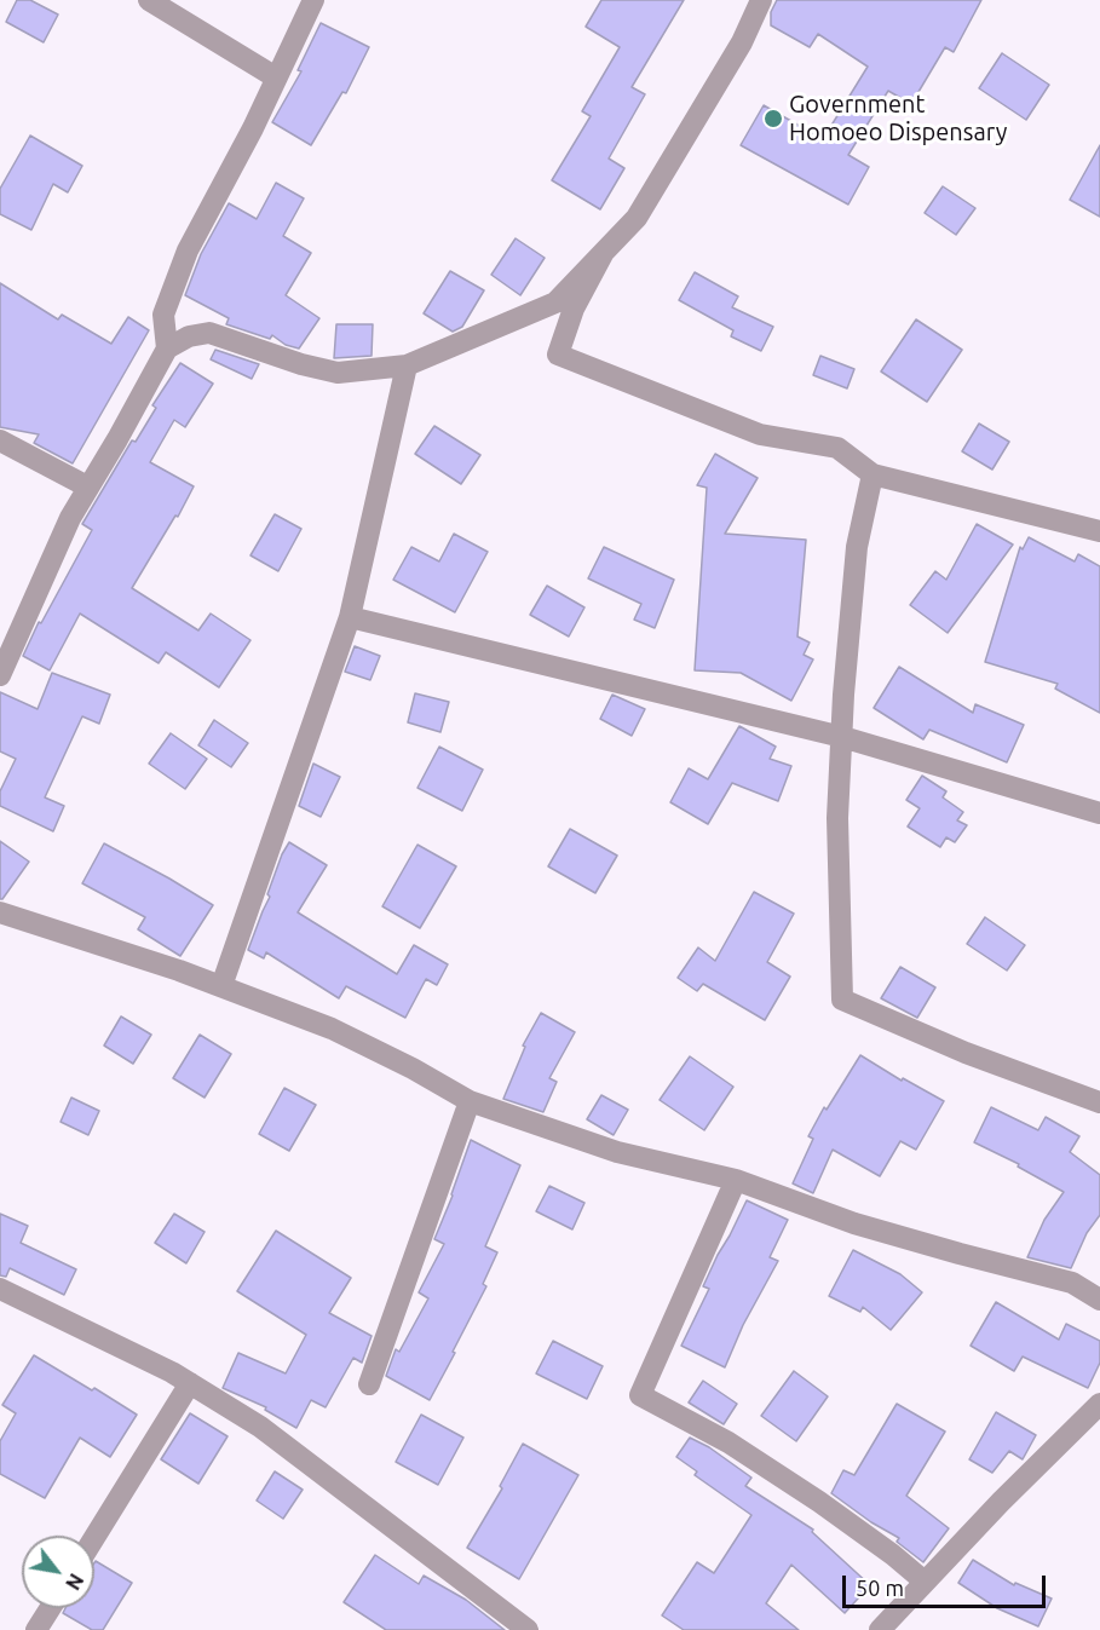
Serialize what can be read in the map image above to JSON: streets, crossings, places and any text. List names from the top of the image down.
{
  "places": ["Government Homoeo Dispensary"],
  "scale_bar": "50 m",
  "north": "bottom right"
}
